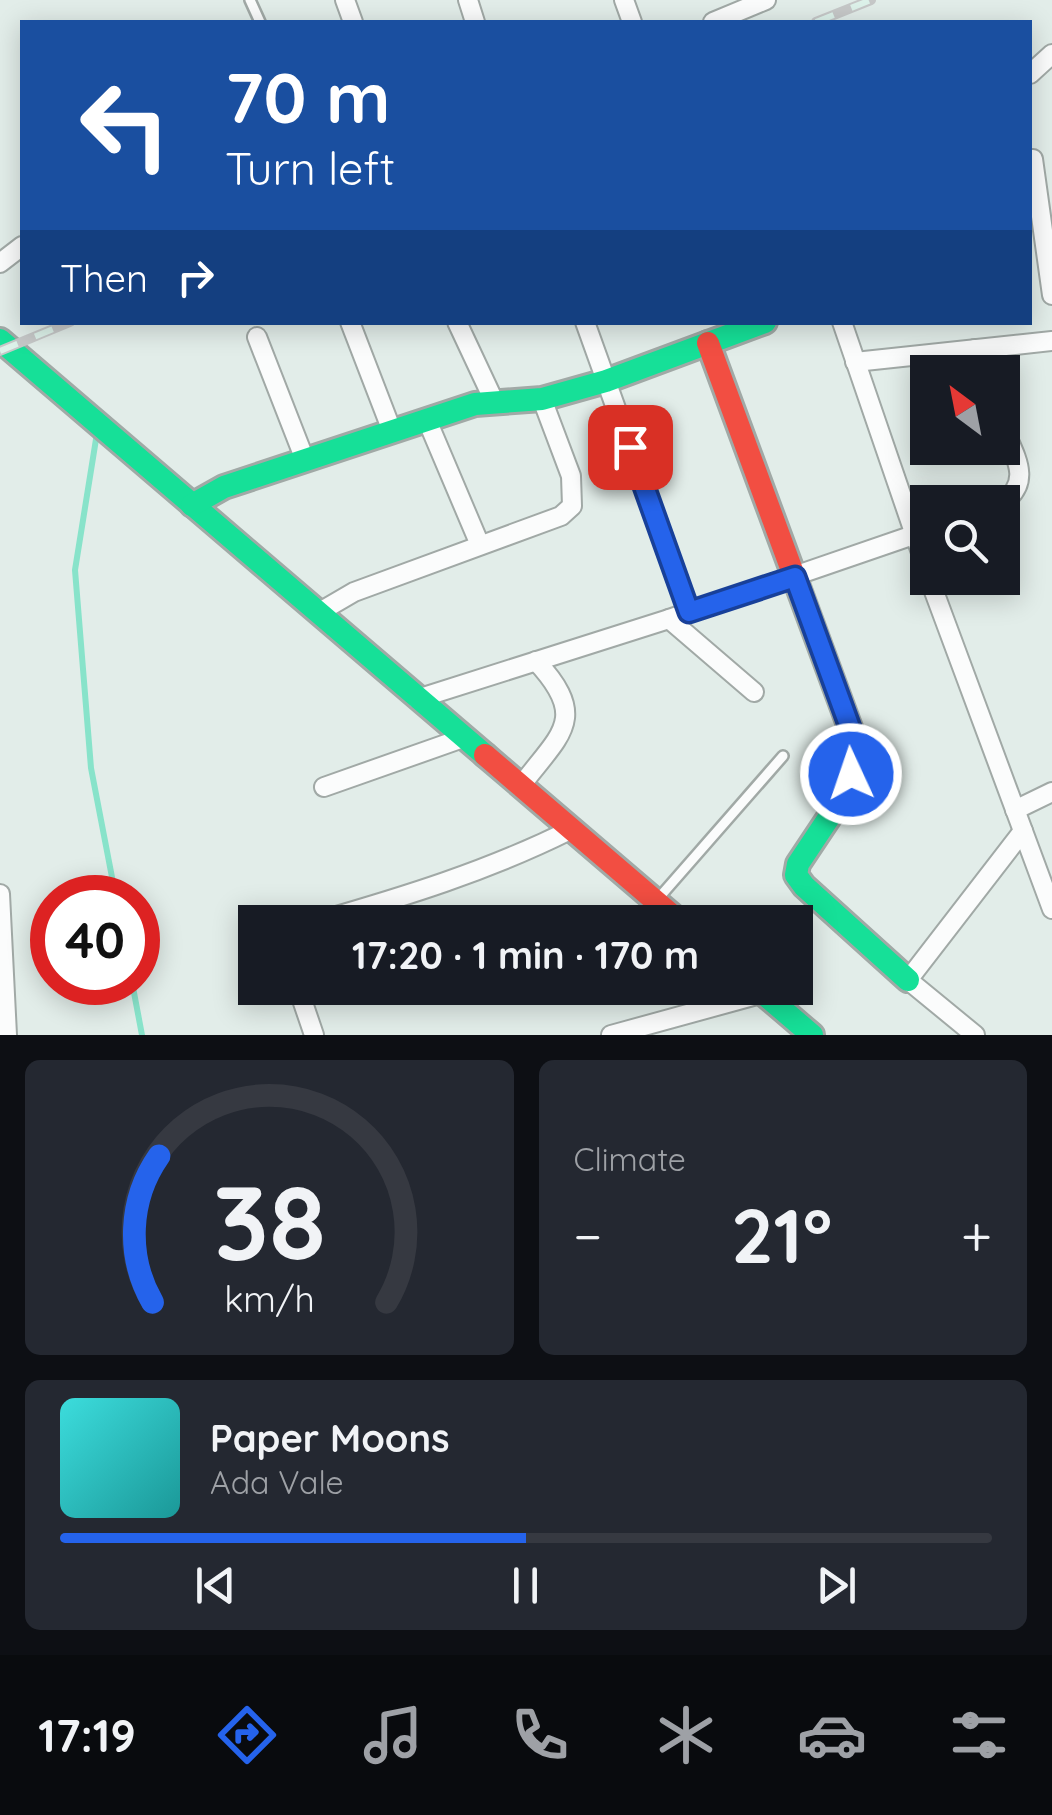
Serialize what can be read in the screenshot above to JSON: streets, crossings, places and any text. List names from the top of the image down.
{
  "north": "top left",
  "page": {
    "turn": ["70 m", "Turn left"],
    "then": "Then",
    "limit": "40",
    "trip": "17:20 · 1 min · 170 m",
    "tile": "Climate",
    "heat": ["−", "21°", "+"],
    "song": ["Paper Moons", "Ada Vale"],
    "tabs": "17:19",
    "gauge": ["38", "km/h"]
  }
}
